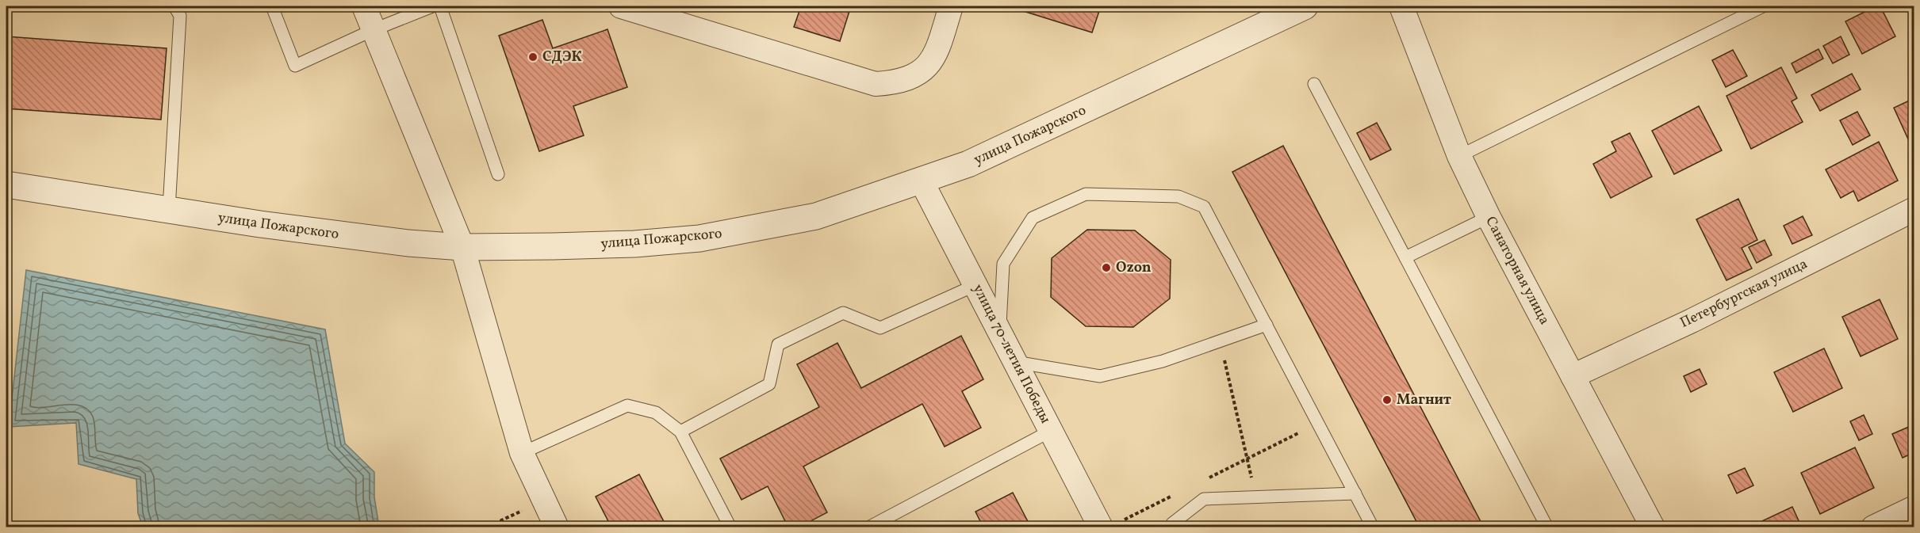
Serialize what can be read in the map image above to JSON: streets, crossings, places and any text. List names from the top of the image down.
{
  "streets": {
    "street": [
      "улица Пожарского",
      "Санаторная улица",
      "Петербургская улица",
      "улица 70-летия Победы"
    ]
  },
  "crossings": [
    ["улица Пожарского", "улица 70-летия Победы"],
    ["Санаторная улица", "Петербургская улица"]
  ],
  "places": ["СДЭК", "Ozon", "Магнит"]
}
